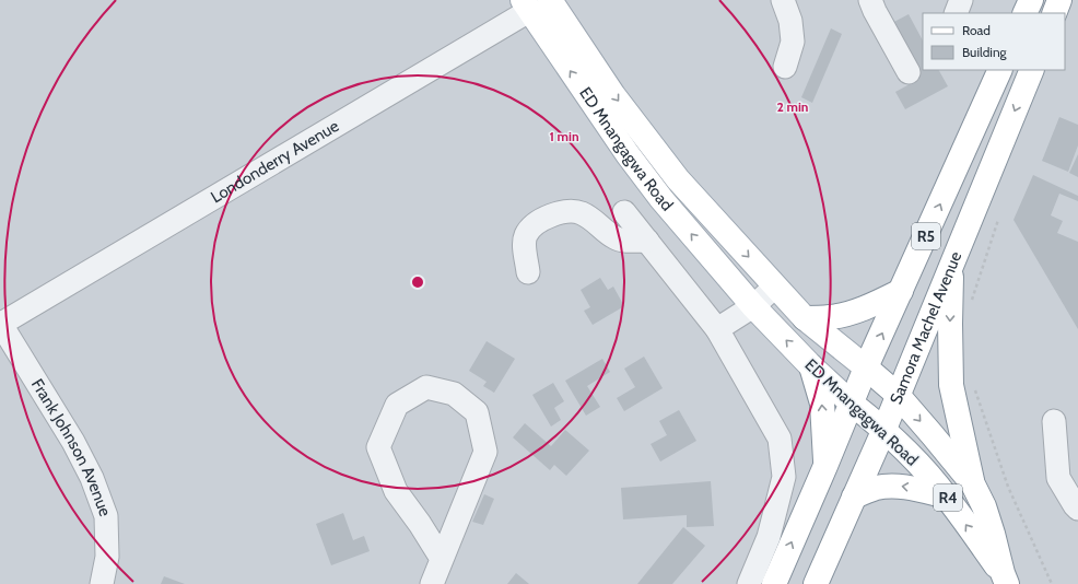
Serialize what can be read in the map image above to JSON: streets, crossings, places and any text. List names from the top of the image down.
{
  "streets": {
    "main road": [
      "ED Mnangagwa Road",
      "R5",
      "Samora Machel Avenue",
      "R4"
    ],
    "street": ["Londonderry Avenue", "Frank Johnson Avenue"]
  },
  "crossings": [
    ["ED Mnangagwa Road", "Londonderry Avenue"],
    ["ED Mnangagwa Road", "Samora Machel Avenue"],
    ["Londonderry Avenue", "Frank Johnson Avenue"]
  ],
  "legend": ["Road", "Building"],
  "rings": ["2 min", "1 min"]
}
